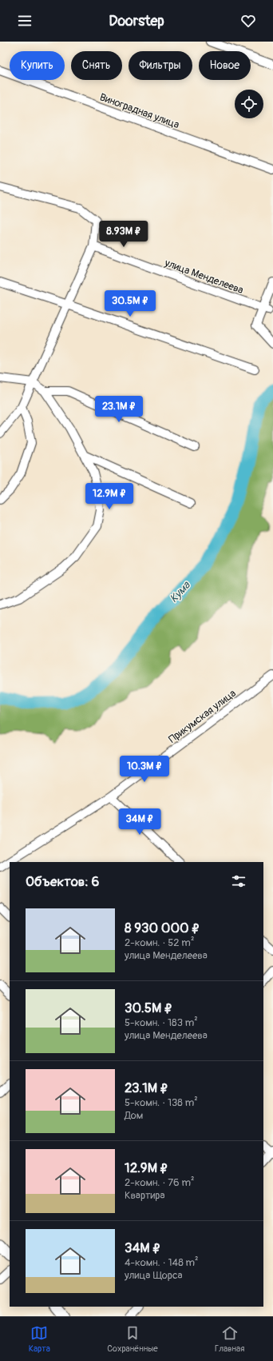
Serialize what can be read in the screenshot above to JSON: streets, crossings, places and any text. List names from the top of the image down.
{
  "streets": {
    "street": ["Виноградная улица", "улица Менделеева", "Прикумская улица"]
  },
  "water": ["Кума"],
  "page": {
    "header": "Doorstep",
    "chip": [
      "Купить",
      "Снять",
      "Фильтры",
      "Новое"
    ],
    "price": [
      "8.93M ₽",
      "30.5M ₽",
      "23.1M ₽",
      "12.9M ₽",
      "10.3M ₽",
      "34M ₽"
    ],
    "heading": "Объектов: 6",
    "list": [
      {
        "name": "8 930 000 ₽",
        "note": "2-комн. · 52 m² · улица Менделеева"
      },
      {
        "name": "30.5M ₽",
        "note": "5-комн. · 183 m² · улица Менделеева"
      },
      {
        "name": "23.1M ₽",
        "note": "5-комн. · 138 m² · Дом"
      },
      {
        "name": "12.9M ₽",
        "note": "2-комн. · 76 m² · Квартира"
      },
      {
        "name": "34M ₽",
        "note": "4-комн. · 148 m² · улица Щорса"
      }
    ],
    "tabs": ["Карта", "Сохранённые", "Главная"]
  }
}
